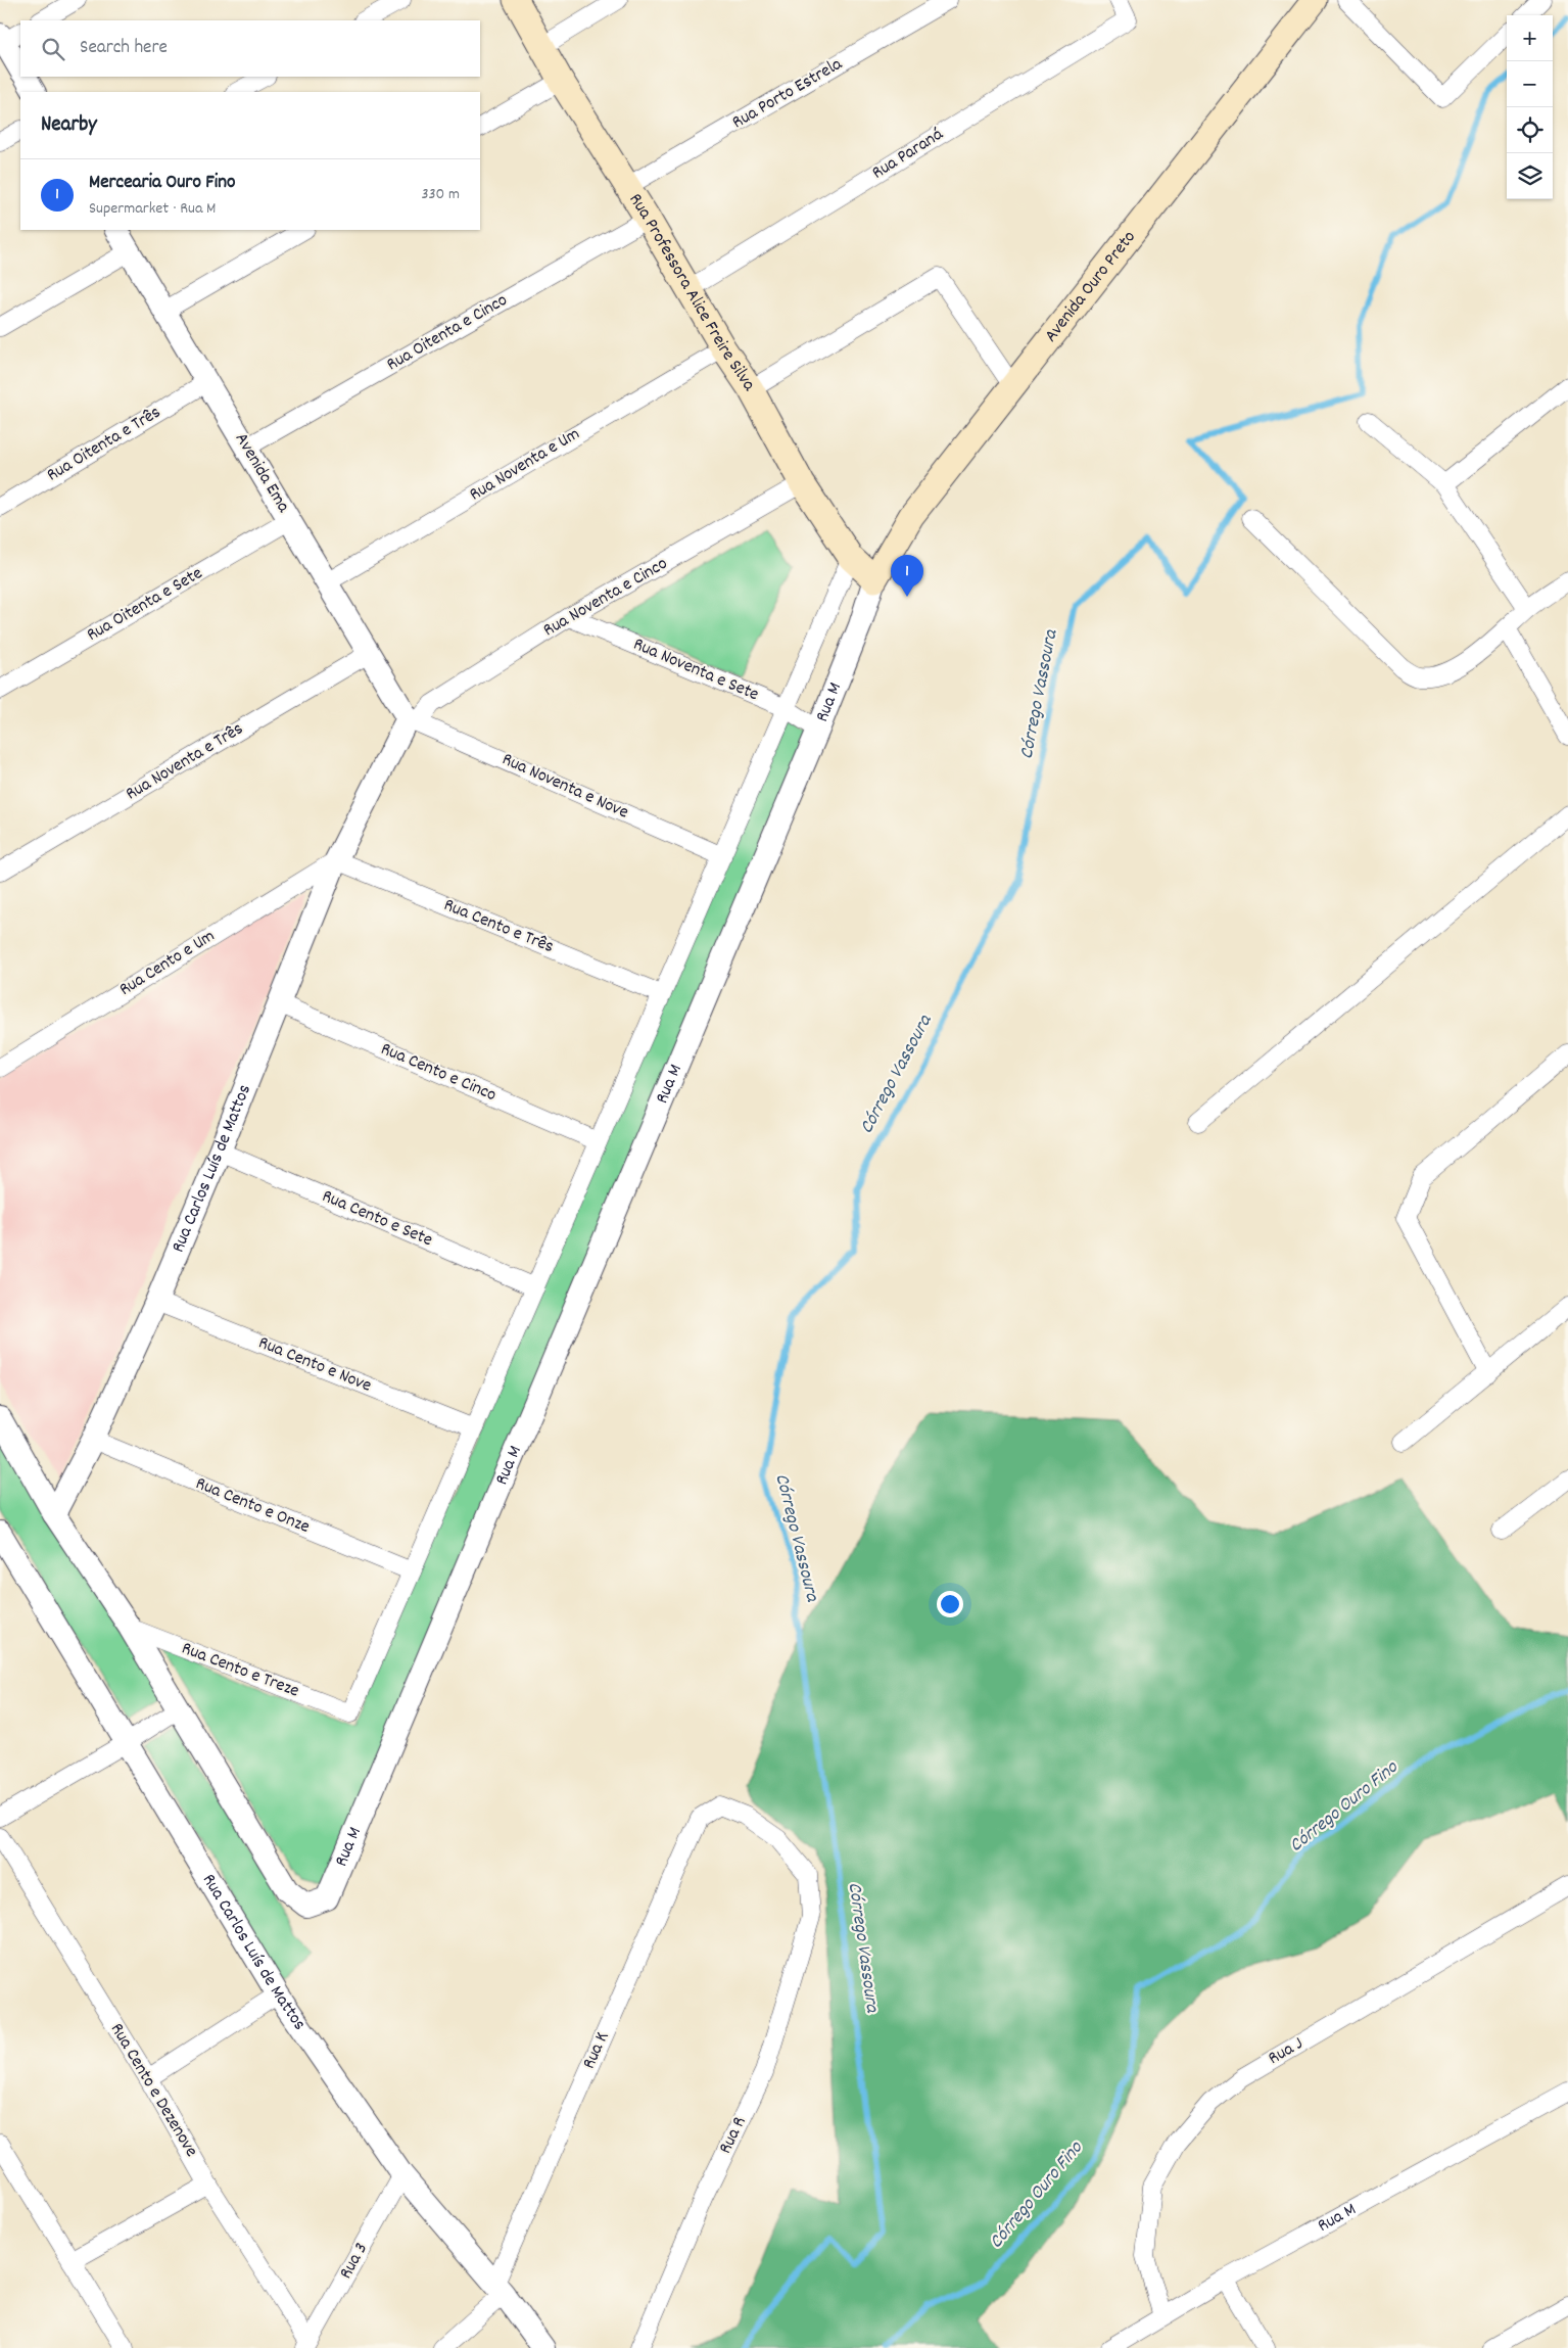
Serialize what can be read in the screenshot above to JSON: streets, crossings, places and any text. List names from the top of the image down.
{
  "streets": {
    "main road": ["Avenida Ouro Preto", "Rua Professora Alice Freire Silva"],
    "street": [
      "Rua Porto Estrela",
      "Rua Paraná",
      "Rua Oitenta e Cinco",
      "Rua Oitenta e Três",
      "Rua Noventa e Um",
      "Avenida Ema",
      "Rua Noventa e Cinco",
      "Rua Oitenta e Sete",
      "Rua Noventa e Sete",
      "Rua M",
      "Rua Noventa e Três",
      "Rua Noventa e Nove",
      "Rua Cento e Três",
      "Rua Cento e Um",
      "Rua Cento e Cinco",
      "Rua Carlos Luís de Mattos",
      "Rua Cento e Sete",
      "Rua Cento e Nove",
      "Rua Cento e Onze",
      "Rua Cento e Treze",
      "Rua K",
      "Rua J",
      "Rua Cento e Dezenove",
      "Rua R",
      "Rua 3"
    ]
  },
  "crossings": [
    ["Rua Porto Estrela", "Rua Professora Alice Freire Silva"],
    ["Rua Paraná", "Rua Professora Alice Freire Silva"],
    ["Avenida Ouro Preto", "Rua Professora Alice Freire Silva"],
    ["Avenida Ouro Preto", "Rua M"],
    ["Rua Professora Alice Freire Silva", "Rua Oitenta e Cinco"],
    ["Rua Professora Alice Freire Silva", "Rua Noventa e Um"],
    ["Rua Professora Alice Freire Silva", "Rua Noventa e Cinco"],
    ["Rua Professora Alice Freire Silva", "Rua M"],
    ["Rua Oitenta e Cinco", "Avenida Ema"],
    ["Rua Oitenta e Três", "Avenida Ema"],
    ["Rua Noventa e Um", "Avenida Ema"],
    ["Avenida Ema", "Rua Noventa e Cinco"],
    ["Avenida Ema", "Rua Oitenta e Sete"],
    ["Avenida Ema", "Rua Noventa e Três"],
    ["Avenida Ema", "Rua Noventa e Nove"],
    ["Avenida Ema", "Rua Carlos Luís de Mattos"],
    ["Rua Noventa e Cinco", "Rua Noventa e Sete"],
    ["Rua Noventa e Cinco", "Rua Noventa e Nove"],
    ["Rua Noventa e Cinco", "Rua Carlos Luís de Mattos"],
    ["Rua Noventa e Sete", "Rua M"],
    ["Rua M", "Rua Noventa e Nove"],
    ["Rua M", "Rua Cento e Três"],
    ["Rua M", "Rua Cento e Cinco"],
    ["Rua M", "Rua Carlos Luís de Mattos"],
    ["Rua M", "Rua Cento e Sete"],
    ["Rua M", "Rua Cento e Nove"],
    ["Rua M", "Rua Cento e Onze"],
    ["Rua M", "Rua Cento e Treze"],
    ["Rua M", "Rua J"],
    ["Rua Noventa e Nove", "Rua Carlos Luís de Mattos"],
    ["Rua Cento e Três", "Rua Cento e Um"],
    ["Rua Cento e Três", "Rua Carlos Luís de Mattos"],
    ["Rua Cento e Um", "Rua Carlos Luís de Mattos"],
    ["Rua Cento e Cinco", "Rua Carlos Luís de Mattos"],
    ["Rua Carlos Luís de Mattos", "Rua Cento e Sete"],
    ["Rua Carlos Luís de Mattos", "Rua Cento e Nove"],
    ["Rua Carlos Luís de Mattos", "Rua Cento e Onze"],
    ["Rua Carlos Luís de Mattos", "Rua K"],
    ["Rua Carlos Luís de Mattos", "Rua 3"],
    ["Rua K", "Rua R"],
    ["Rua Cento e Dezenove", "Rua 3"]
  ],
  "water": ["Córrego Vassoura", "Córrego Ouro Fino"],
  "page": {
    "map_buttons": ["+", "−"],
    "search": "Search here",
    "heading": "Nearby",
    "list": [
      {
        "mark": "1",
        "name": "Mercearia Ouro Fino",
        "note": "Supermarket · Rua M",
        "value": "330 m"
      }
    ],
    "pins": "1"
  }
}
